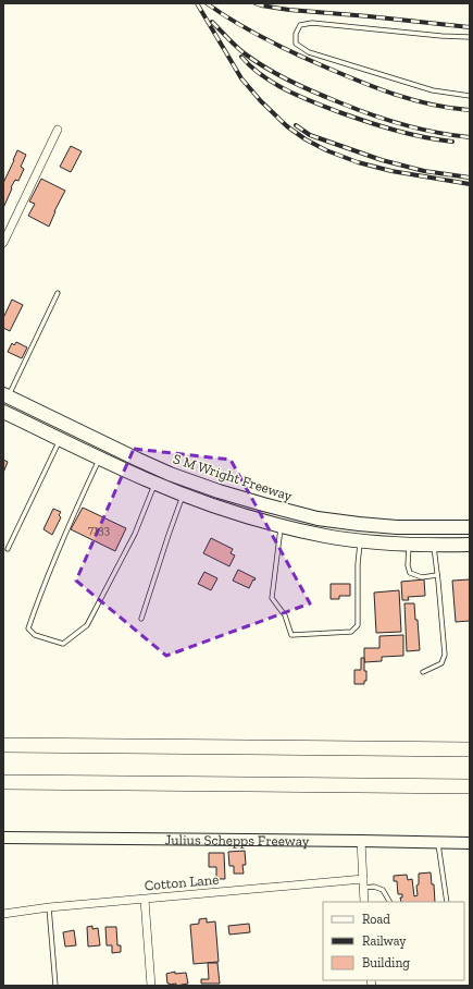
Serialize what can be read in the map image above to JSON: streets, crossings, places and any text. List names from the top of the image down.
{
  "streets": {
    "main road": ["S M Wright Freeway", "Julius Schepps Freeway"],
    "street": ["Cotton Lane"]
  },
  "house_numbers": ["7133"],
  "legend": ["Road", "Railway", "Building"]
}
